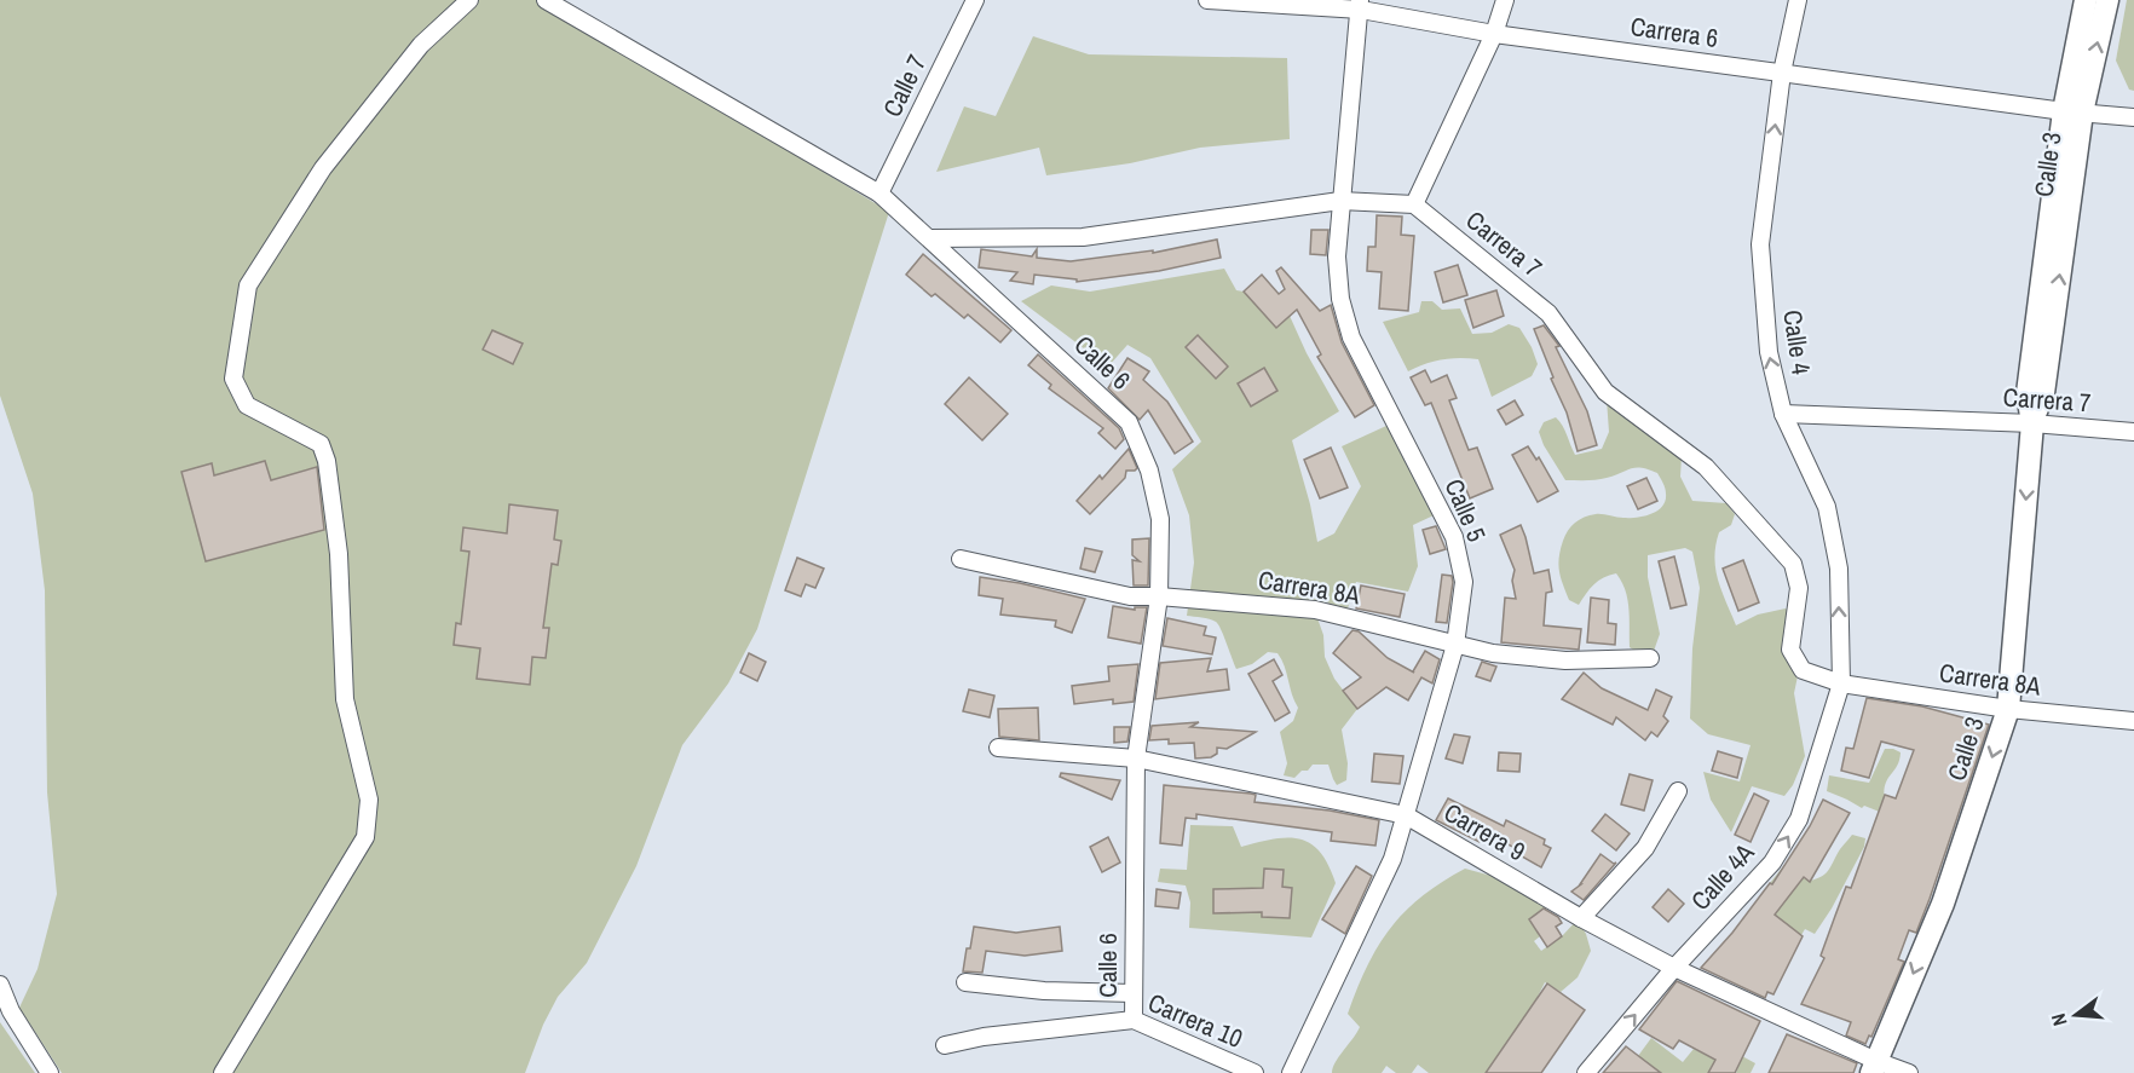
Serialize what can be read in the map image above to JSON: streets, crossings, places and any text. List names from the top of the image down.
{
  "streets": {
    "main road": ["Calle 3"],
    "street": [
      "Carrera 6",
      "Calle 7",
      "Carrera 7",
      "Calle 4",
      "Calle 6",
      "Calle 5",
      "Carrera 8A",
      "Carrera 9",
      "Calle 4A",
      "Carrera 10"
    ]
  },
  "crossings": [
    ["Carrera 6", "Calle 3"],
    ["Carrera 6", "Calle 4"],
    ["Carrera 6", "Calle 5"],
    ["Calle 7", "Calle 6"],
    ["Calle 3", "Carrera 7"],
    ["Calle 3", "Carrera 8A"],
    ["Calle 3", "Carrera 9"],
    ["Carrera 7", "Calle 4"],
    ["Carrera 7", "Carrera 8A"],
    ["Carrera 7", "Calle 4A"],
    ["Calle 4", "Carrera 8A"],
    ["Calle 4", "Calle 4A"],
    ["Calle 6", "Carrera 8A"],
    ["Calle 6", "Carrera 9"],
    ["Calle 6", "Carrera 10"],
    ["Calle 5", "Carrera 8A"],
    ["Calle 5", "Carrera 9"],
    ["Carrera 8A", "Calle 4A"],
    ["Carrera 9", "Calle 4A"]
  ],
  "one_way": ["Calle 4"],
  "north": "left"
}
